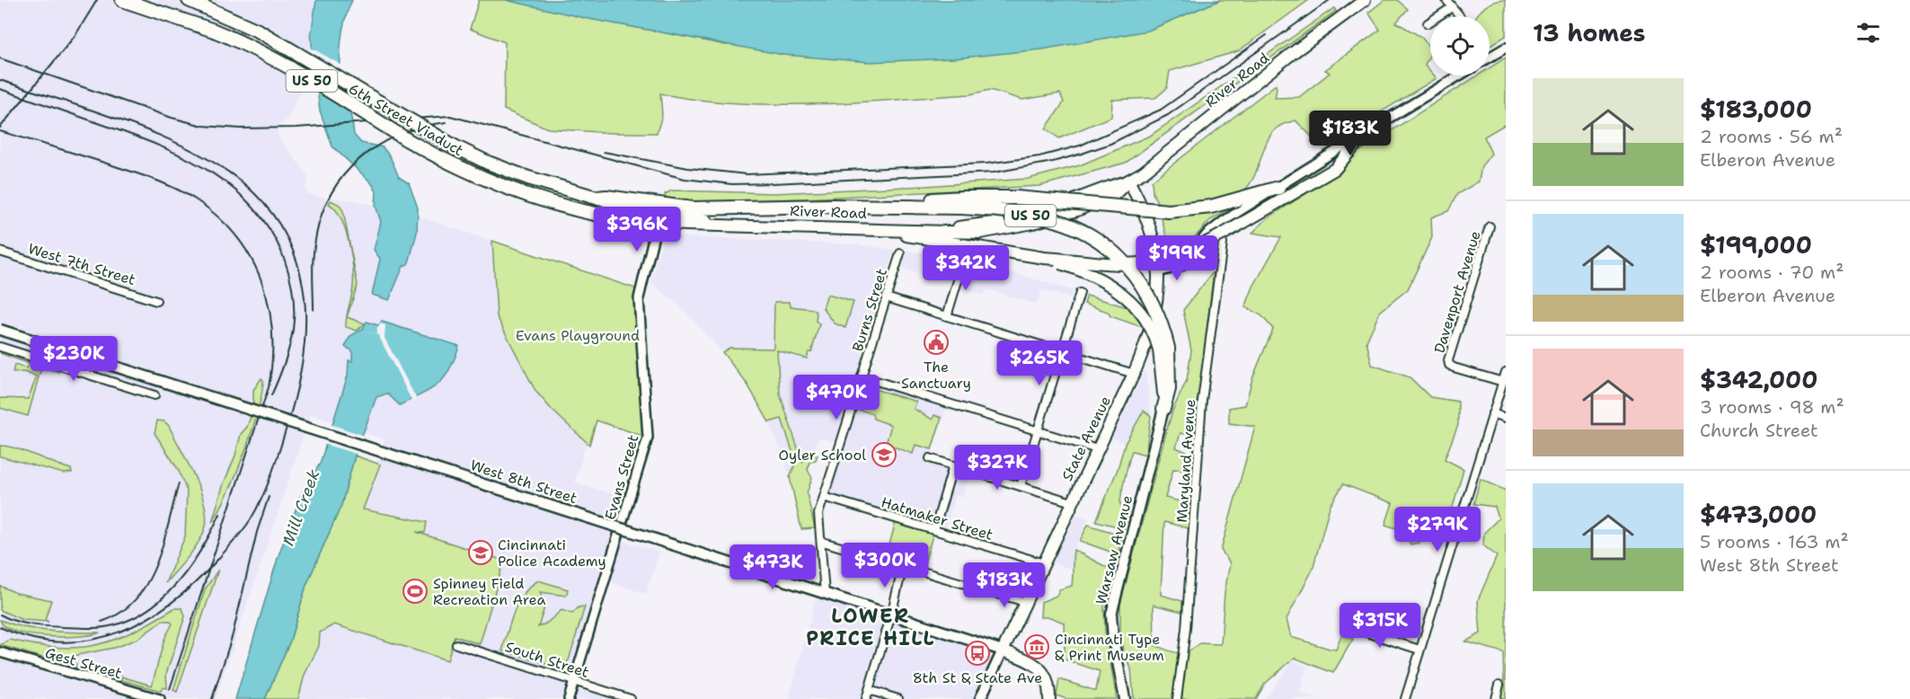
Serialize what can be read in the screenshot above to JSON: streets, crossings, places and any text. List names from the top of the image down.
{
  "streets": {
    "highway": ["US 50", "6th Street Viaduct"],
    "main road": [
      "River Road",
      "State Avenue",
      "West 8th Street",
      "Warsaw Avenue"
    ],
    "street": [
      "West 7th Street",
      "Davenport Avenue",
      "Burns Street",
      "Maryland Avenue",
      "Evans Street",
      "Hatmaker Street",
      "South Street",
      "Gest Street"
    ]
  },
  "crossings": [
    ["River Road", "6th Street Viaduct"],
    ["River Road", "State Avenue"],
    ["River Road", "Evans Street"],
    ["6th Street Viaduct", "Evans Street"],
    ["Burns Street", "West 8th Street"],
    ["Burns Street", "Hatmaker Street"],
    ["State Avenue", "West 8th Street"],
    ["State Avenue", "Hatmaker Street"],
    ["Evans Street", "South Street"]
  ],
  "districts": ["LOWER PRICE HILL"],
  "water": ["Mill Creek"],
  "parks": ["Evans Playground"],
  "places": {
    "public building": ["The Sanctuary"],
    "school or university": ["Oyler School", "Cincinnati Police Academy"],
    "sports": ["Spinney Field Recreation Area"],
    "museum": ["Cincinnati Type & Print Museum"],
    "bus stop": ["8th St & State Ave"]
  },
  "page": {
    "heading": "13 homes",
    "list": [
      {
        "name": "$183,000",
        "note": "2 rooms · 56 m² · Elberon Avenue"
      },
      {
        "name": "$199,000",
        "note": "2 rooms · 70 m² · Elberon Avenue"
      },
      {
        "name": "$342,000",
        "note": "3 rooms · 98 m² · Church Street"
      },
      {
        "name": "$473,000",
        "note": "5 rooms · 163 m² · West 8th Street"
      }
    ],
    "price": [
      "$183K",
      "$396K",
      "$199K",
      "$342K",
      "$230K",
      "$265K",
      "$470K",
      "$327K",
      "$279K",
      "$300K",
      "$473K",
      "$183K",
      "$315K"
    ]
  }
}
